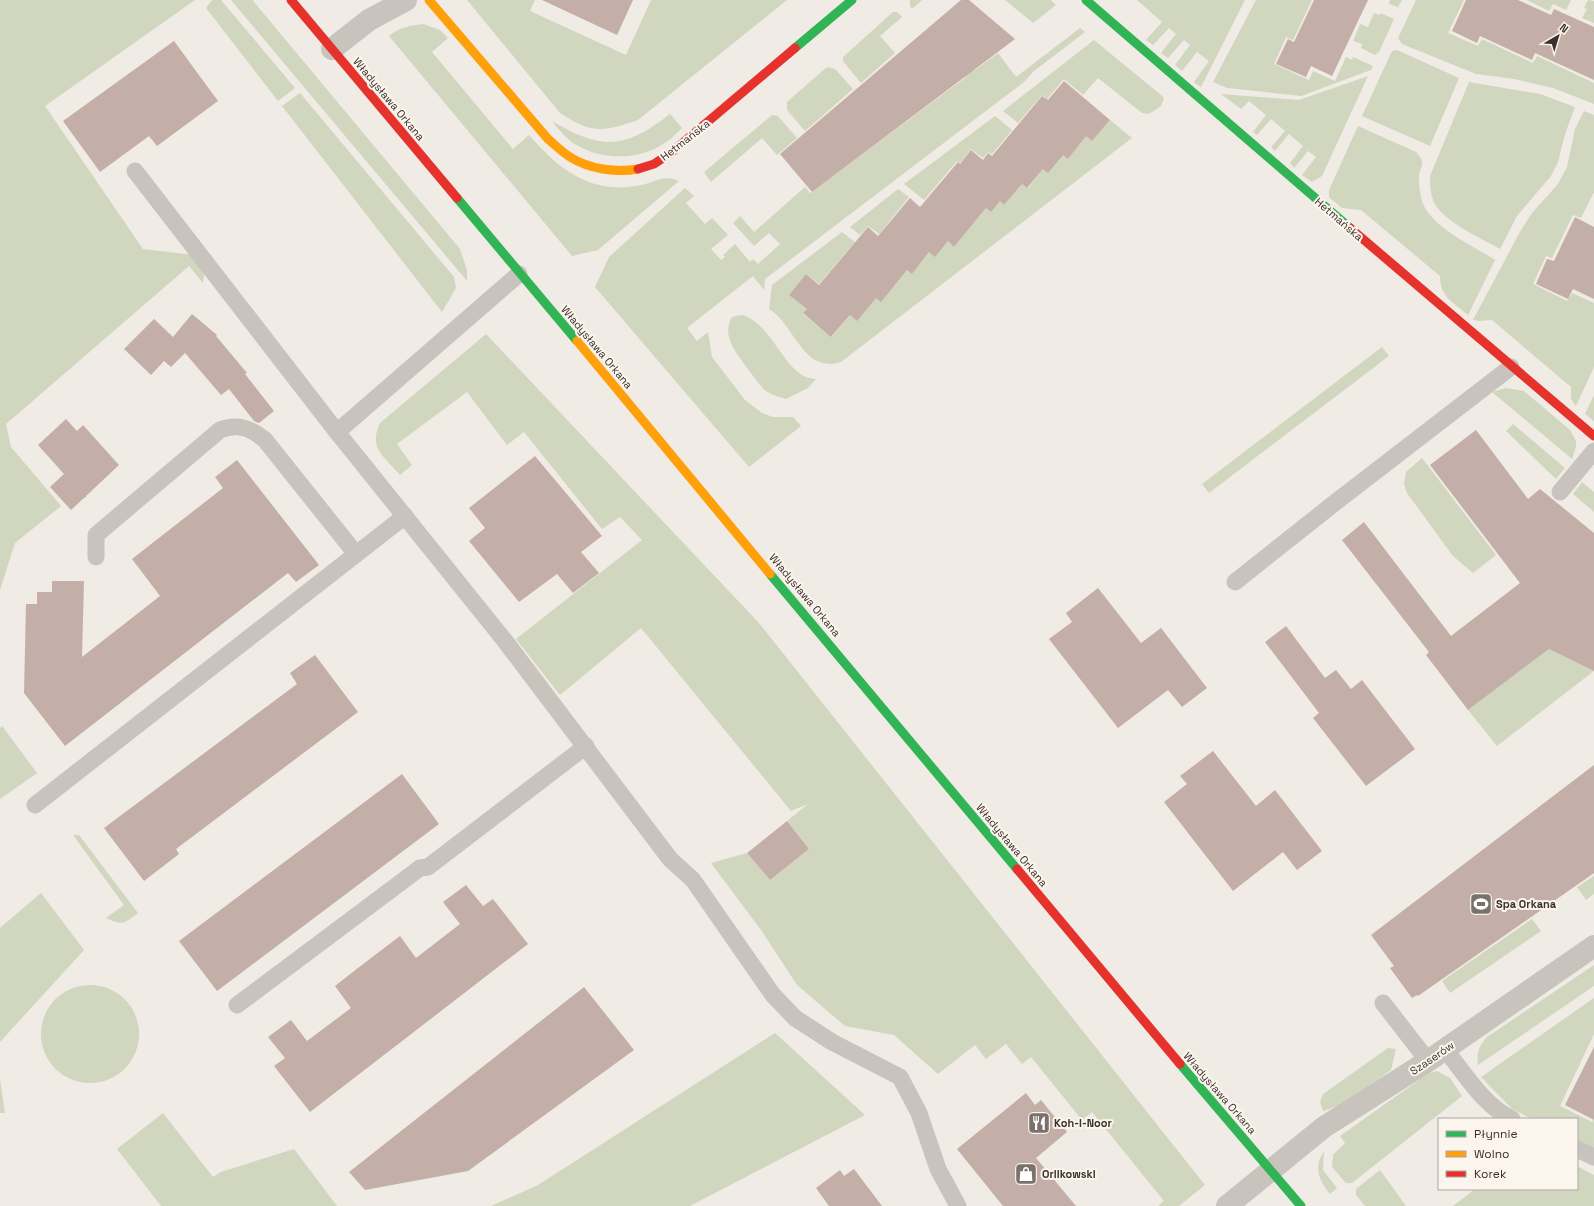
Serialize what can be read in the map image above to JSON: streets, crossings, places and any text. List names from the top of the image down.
{
  "streets": {
    "street": ["Władysława Orkana", "Hetmańska", "Szaserów"]
  },
  "crossings": [
    ["Władysława Orkana", "Szaserów"]
  ],
  "places": {
    "sports": ["Spa Orkana"],
    "restaurant": ["Koh-I-Noor"],
    "shop": ["Orlikowski"]
  },
  "legend": ["Płynnie", "Wolno", "Korek"],
  "north": "top right"
}
